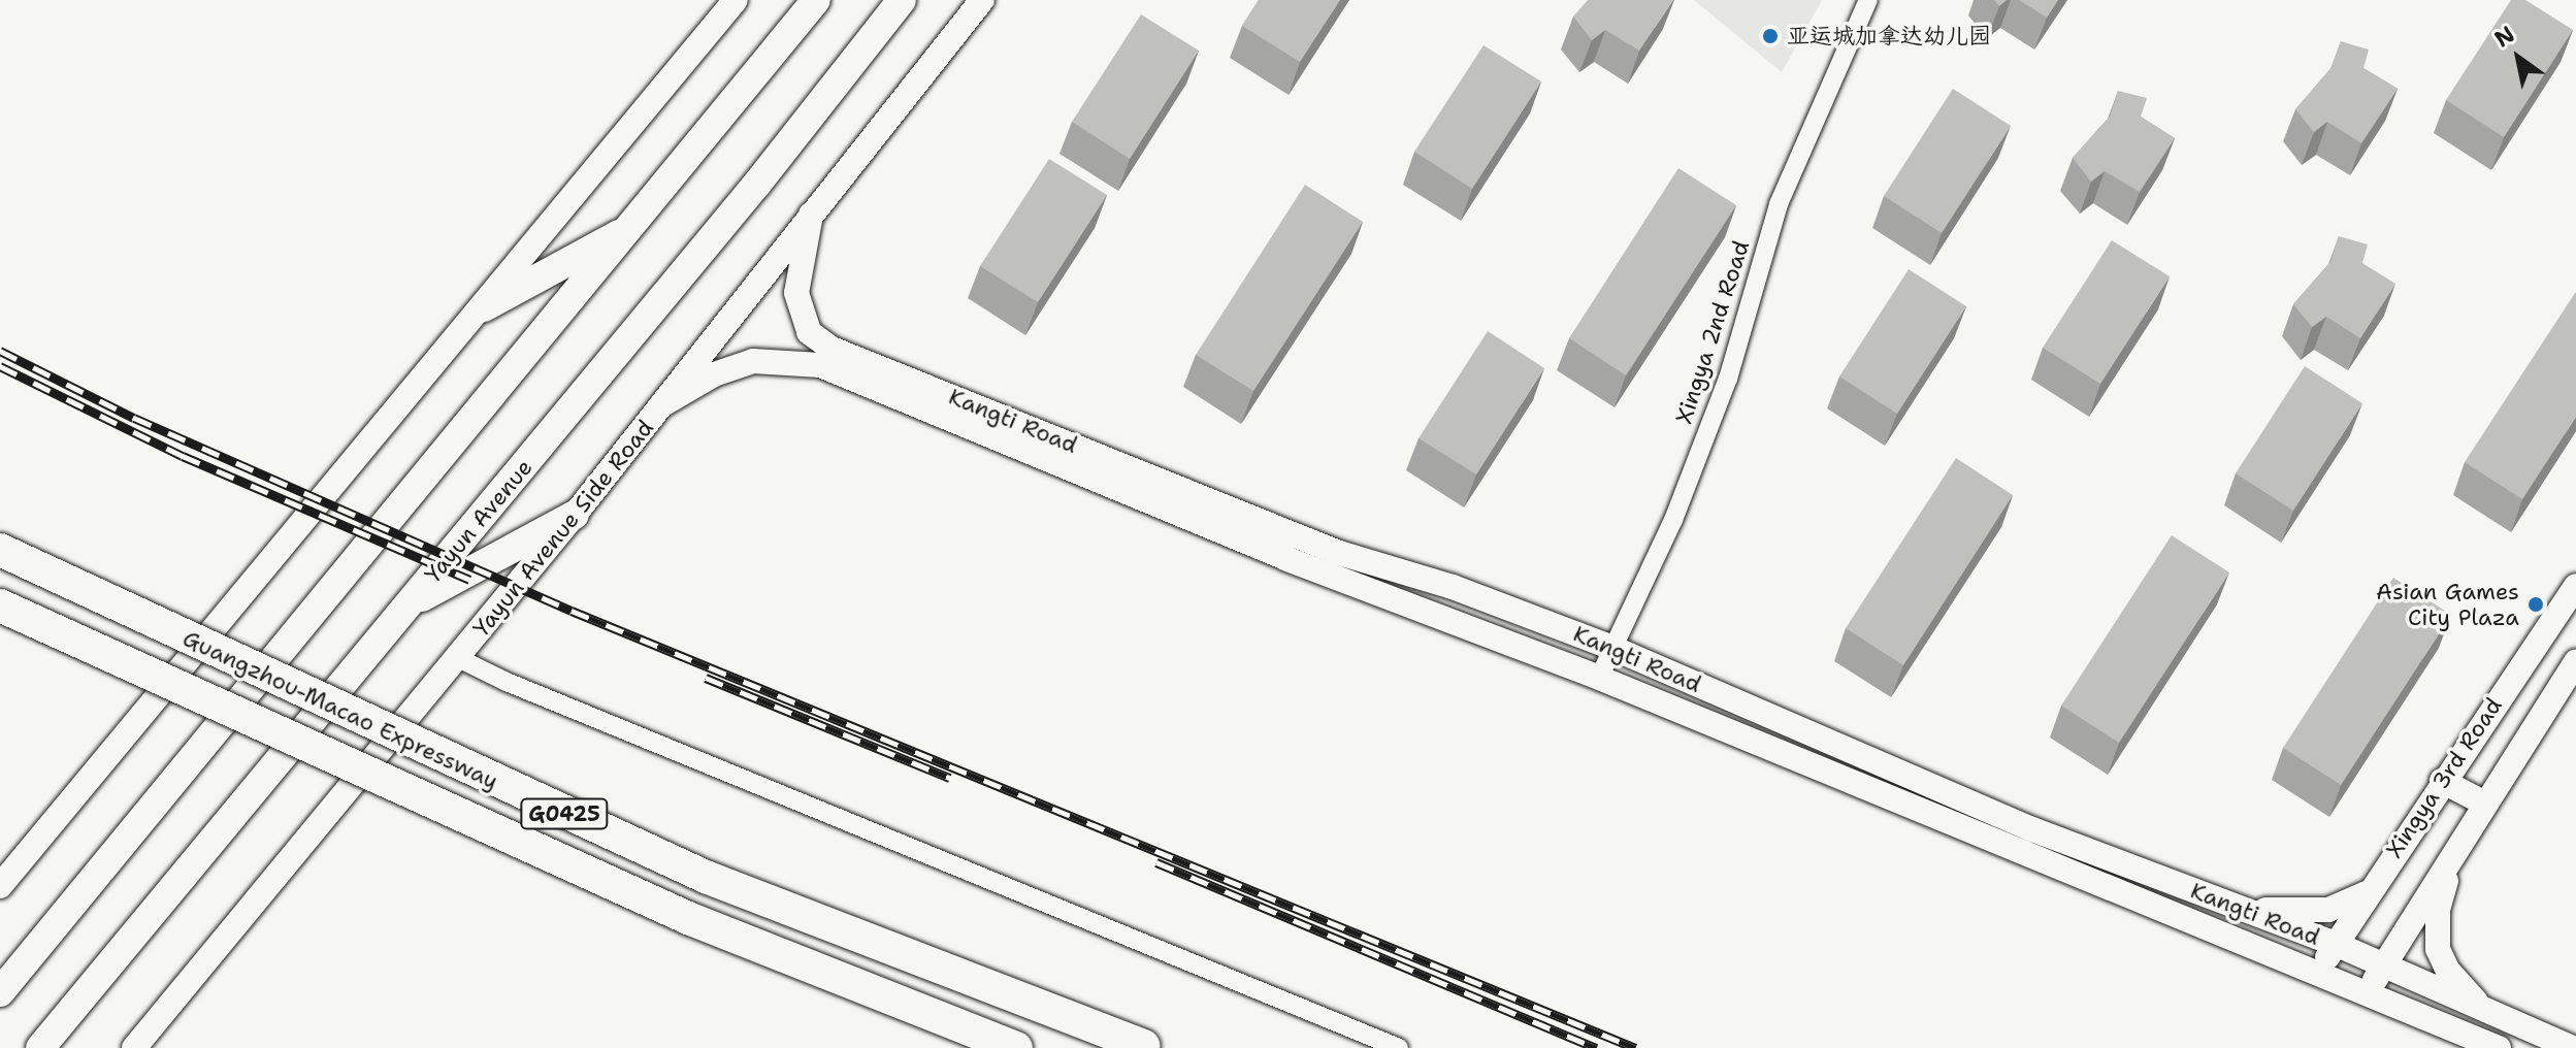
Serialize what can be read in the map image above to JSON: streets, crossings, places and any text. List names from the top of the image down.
{
  "streets": {
    "highway": ["Guangzhou-Macao Expressway", "G0425"],
    "main road": ["Yayun Avenue"],
    "street": [
      "Xingya 2nd Road",
      "Kangti Road",
      "Yayun Avenue Side Road",
      "Xingya 3rd Road"
    ]
  },
  "crossings": [
    ["Xingya 2nd Road", "Kangti Road"],
    ["Kangti Road", "Yayun Avenue Side Road"],
    ["Kangti Road", "Xingya 3rd Road"]
  ],
  "places": ["亚运城加拿达幼儿园", "Asian Games City Plaza"],
  "north": "top left"
}
